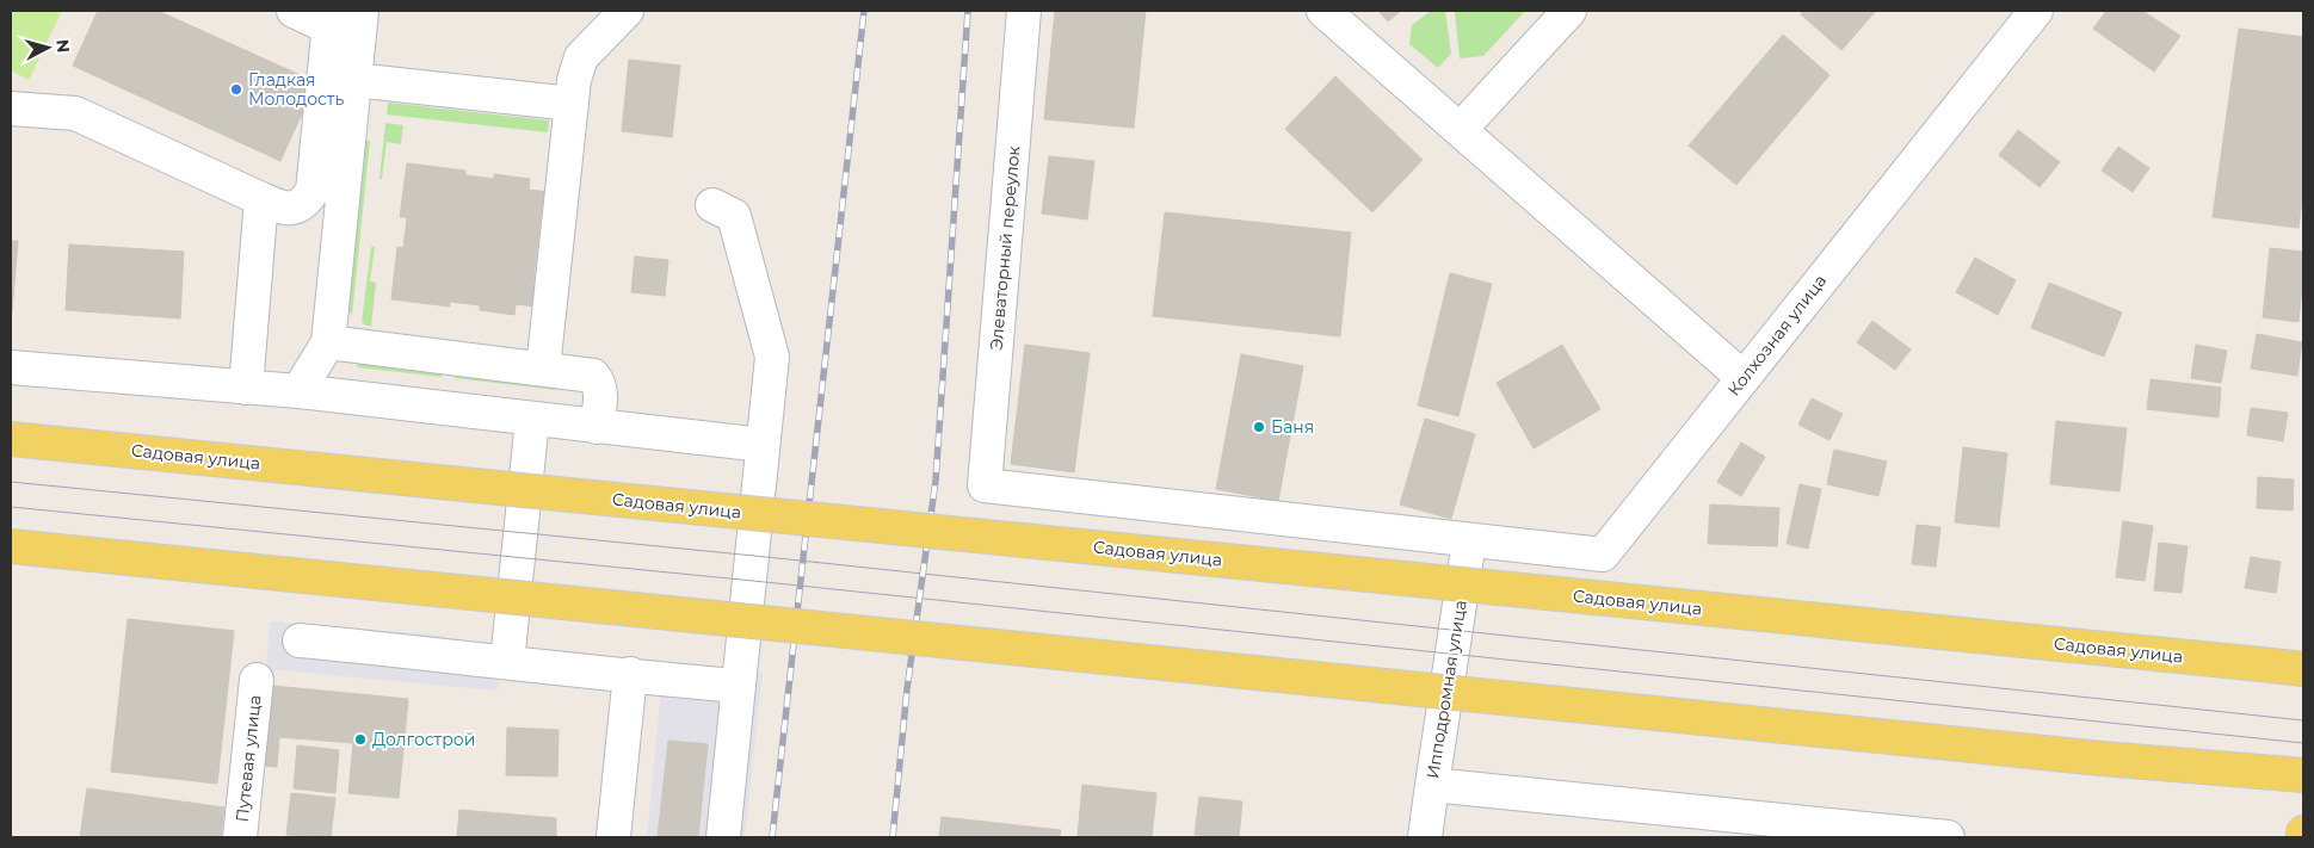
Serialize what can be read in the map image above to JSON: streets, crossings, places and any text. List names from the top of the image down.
{
  "streets": {
    "main road": ["Садовая улица"],
    "street": [
      "Элеваторный переулок",
      "Колхозная улица",
      "Ипподромная улица",
      "Путевая улица"
    ]
  },
  "crossings": [
    ["Элеваторный переулок", "Колхозная улица"],
    ["Элеваторный переулок", "Ипподромная улица"],
    ["Колхозная улица", "Ипподромная улица"]
  ],
  "places": ["Гладкая Молодость", "Баня", "Долгострой"],
  "north": "right"
}
